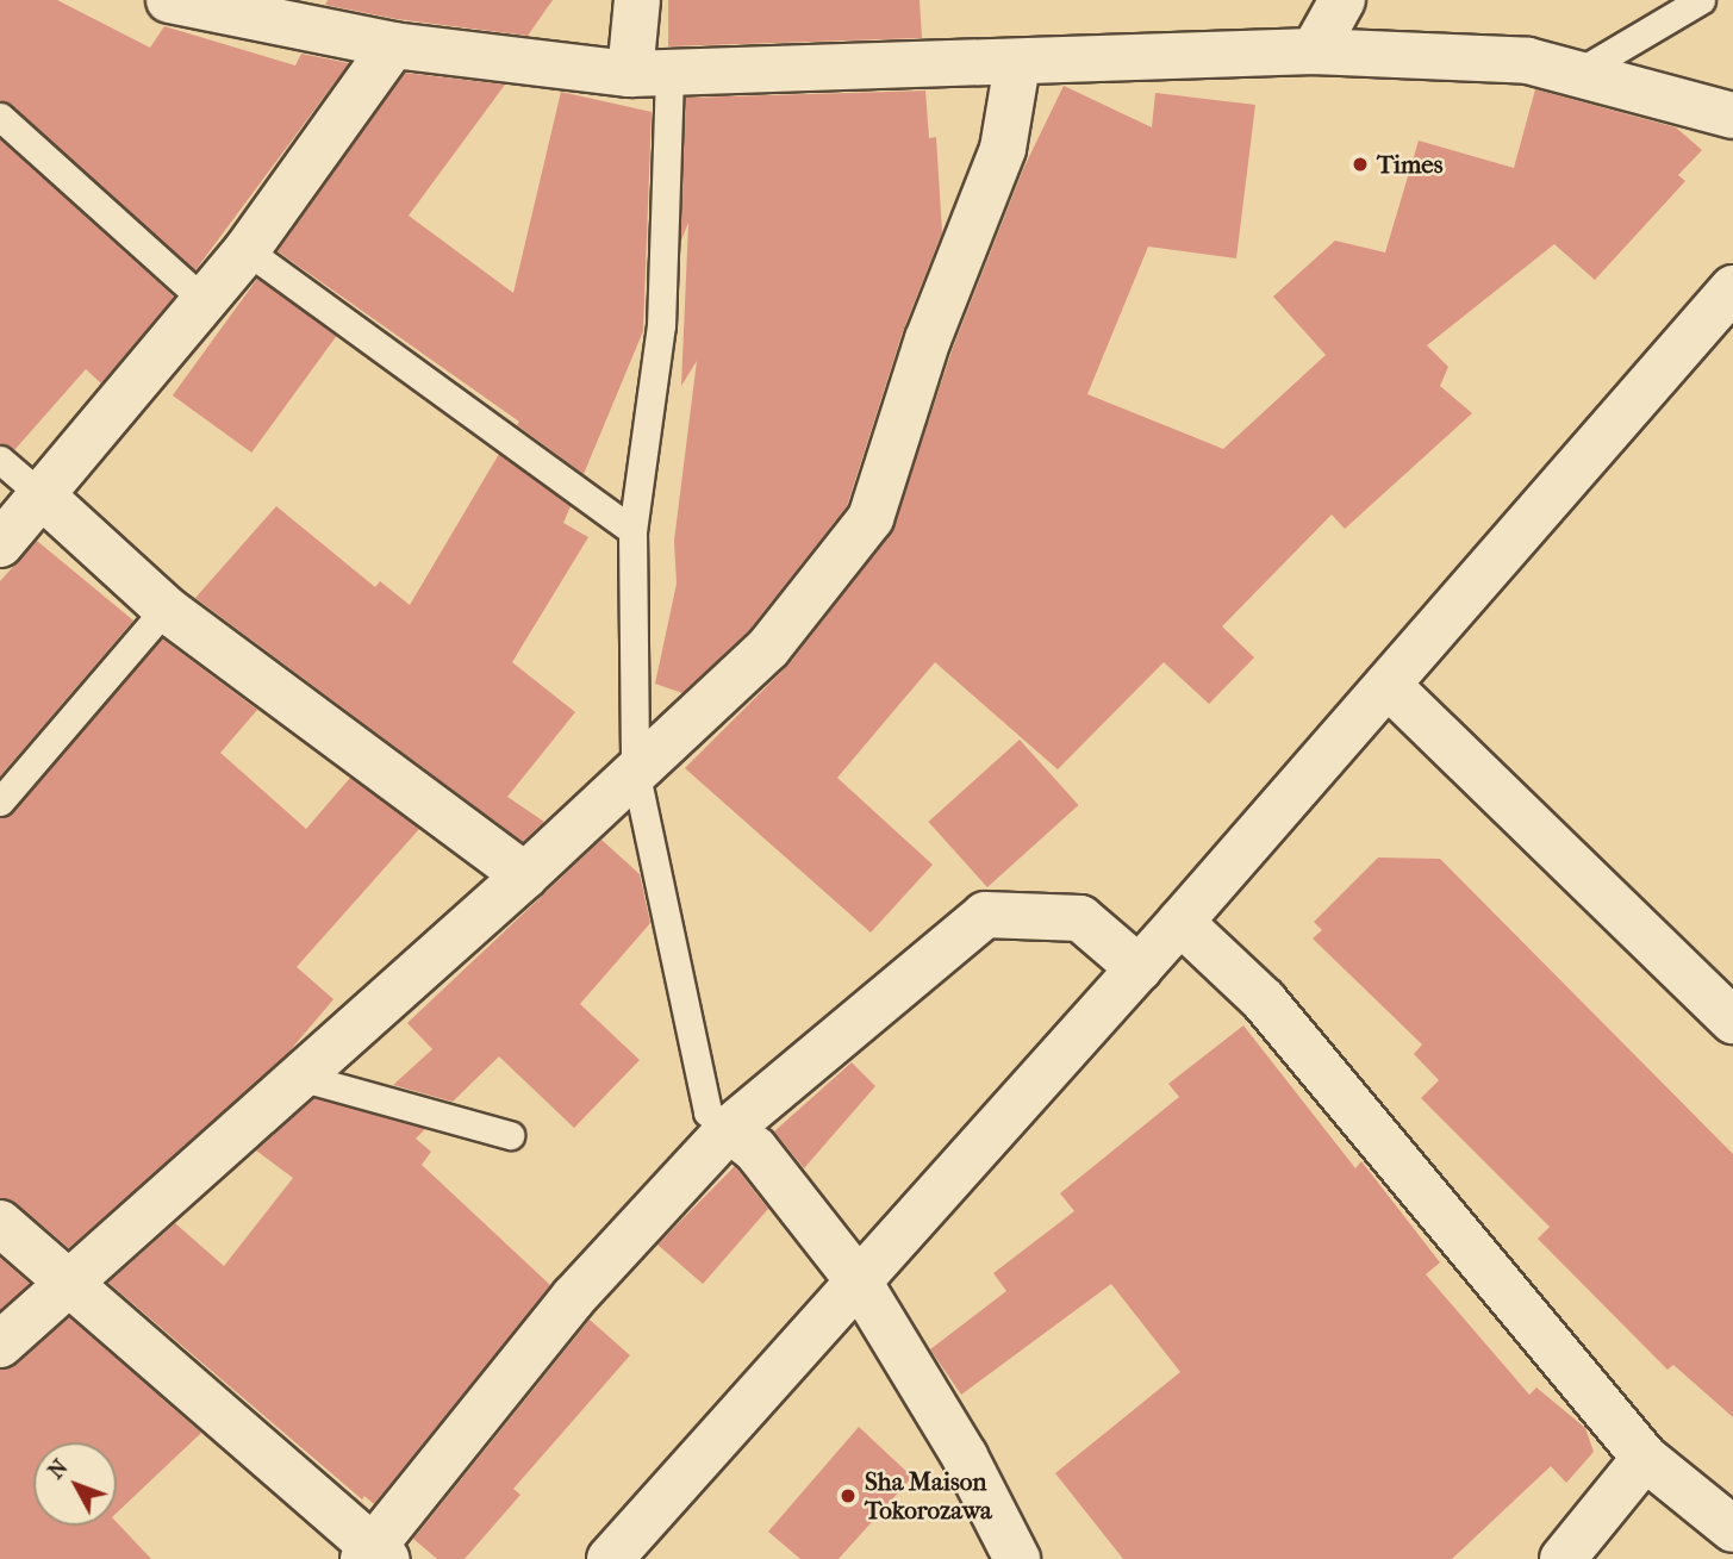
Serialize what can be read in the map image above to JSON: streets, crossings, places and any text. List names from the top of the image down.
{
  "places": ["Times", "Sha Maison Tokorozawa"],
  "north": "top left"
}
